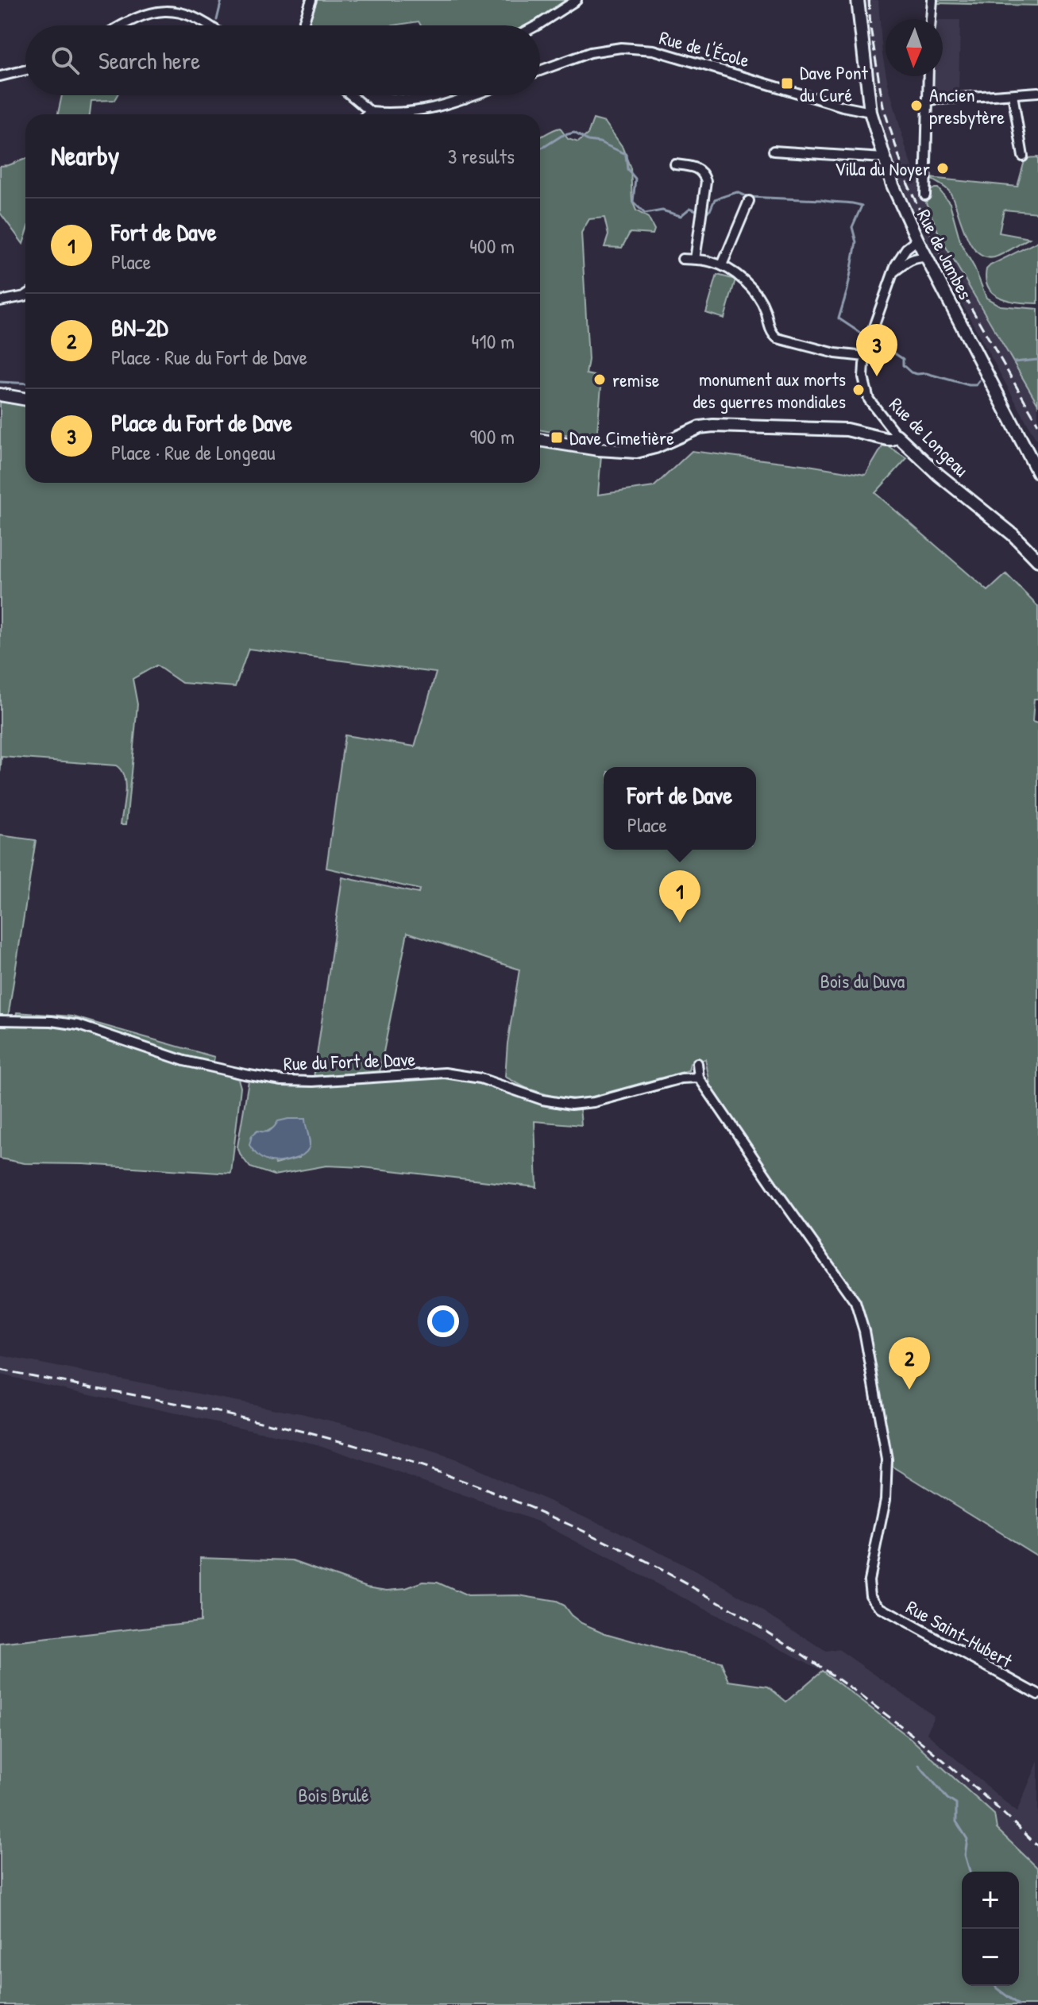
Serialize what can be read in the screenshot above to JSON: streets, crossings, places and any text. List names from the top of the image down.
{
  "streets": {
    "street": [
      "Rue de l'École",
      "Rue de Jambes",
      "Rue de Longeau",
      "Rue du Fort de Dave",
      "Rue Saint-Hubert"
    ]
  },
  "crossings": [
    ["Rue de l'École", "Rue de Jambes"],
    ["Rue de Jambes", "Rue de Longeau"],
    ["Rue du Fort de Dave", "Rue Saint-Hubert"]
  ],
  "parks": ["Bois du Duva", "Bois Brulé"],
  "places": {
    "transit": ["Dave Pont du Curé", "Dave Cimetière"],
    "other": [
      "Ancien presbytère",
      "Villa du Noyer",
      "remise",
      "monument aux morts des guerres mondiales"
    ]
  },
  "north": "bottom",
  "page": {
    "search": "Search here",
    "heading": ["Nearby", "3 results"],
    "list": [
      {
        "mark": "1",
        "name": "Fort de Dave",
        "note": "Place",
        "value": "400 m"
      },
      {
        "mark": "2",
        "name": "BN-2D",
        "note": "Place · Rue du Fort de Dave",
        "value": "410 m"
      },
      {
        "mark": "3",
        "name": "Place du Fort de Dave",
        "note": "Place · Rue de Longeau",
        "value": "900 m"
      }
    ],
    "pins": ["3", "1", "2"],
    "popup": ["Fort de Dave", "Place"],
    "map_buttons": ["+", "−"]
  }
}
